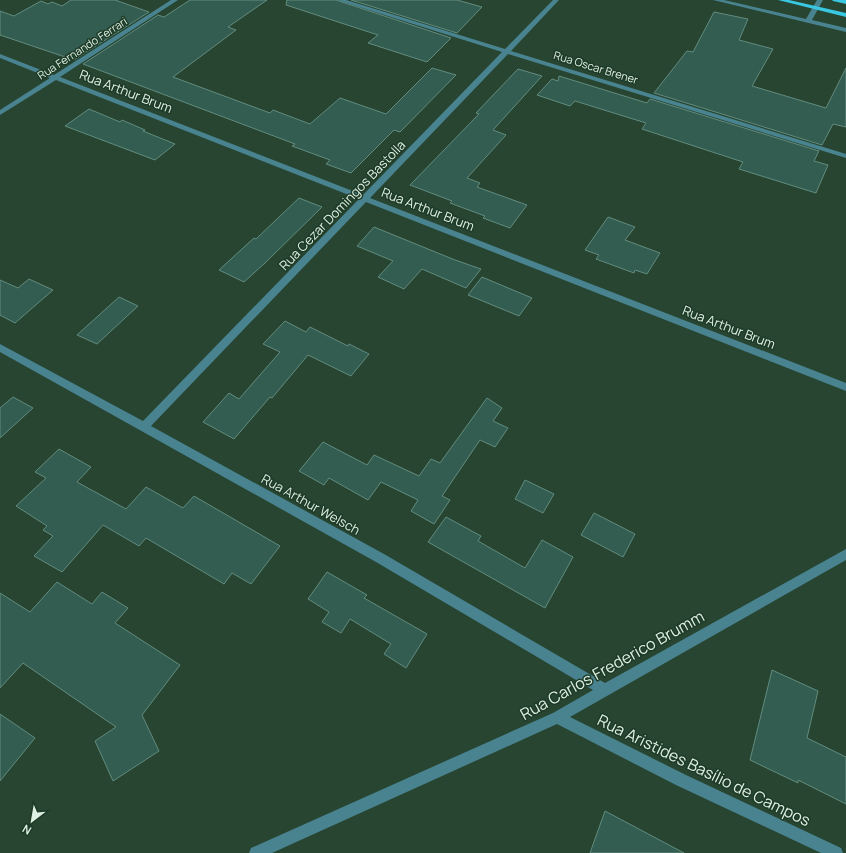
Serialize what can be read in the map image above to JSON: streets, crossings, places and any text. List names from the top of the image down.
{
  "streets": {
    "street": [
      "Rua Fernando Ferrari",
      "Rua Oscar Brener",
      "Rua Arthur Brum",
      "Rua Cezar Domingos Bastolla",
      "Rua Arthur Welsch",
      "Rua Carlos Frederico Brumm",
      "Rua Aristides Basílio de Campos"
    ]
  },
  "crossings": [
    ["Rua Fernando Ferrari", "Rua Arthur Brum"],
    ["Rua Oscar Brener", "Rua Cezar Domingos Bastolla"],
    ["Rua Arthur Brum", "Rua Cezar Domingos Bastolla"],
    ["Rua Cezar Domingos Bastolla", "Rua Arthur Welsch"],
    ["Rua Arthur Welsch", "Rua Carlos Frederico Brumm"],
    ["Rua Carlos Frederico Brumm", "Rua Aristides Basílio de Campos"]
  ],
  "north": "bottom left"
}
